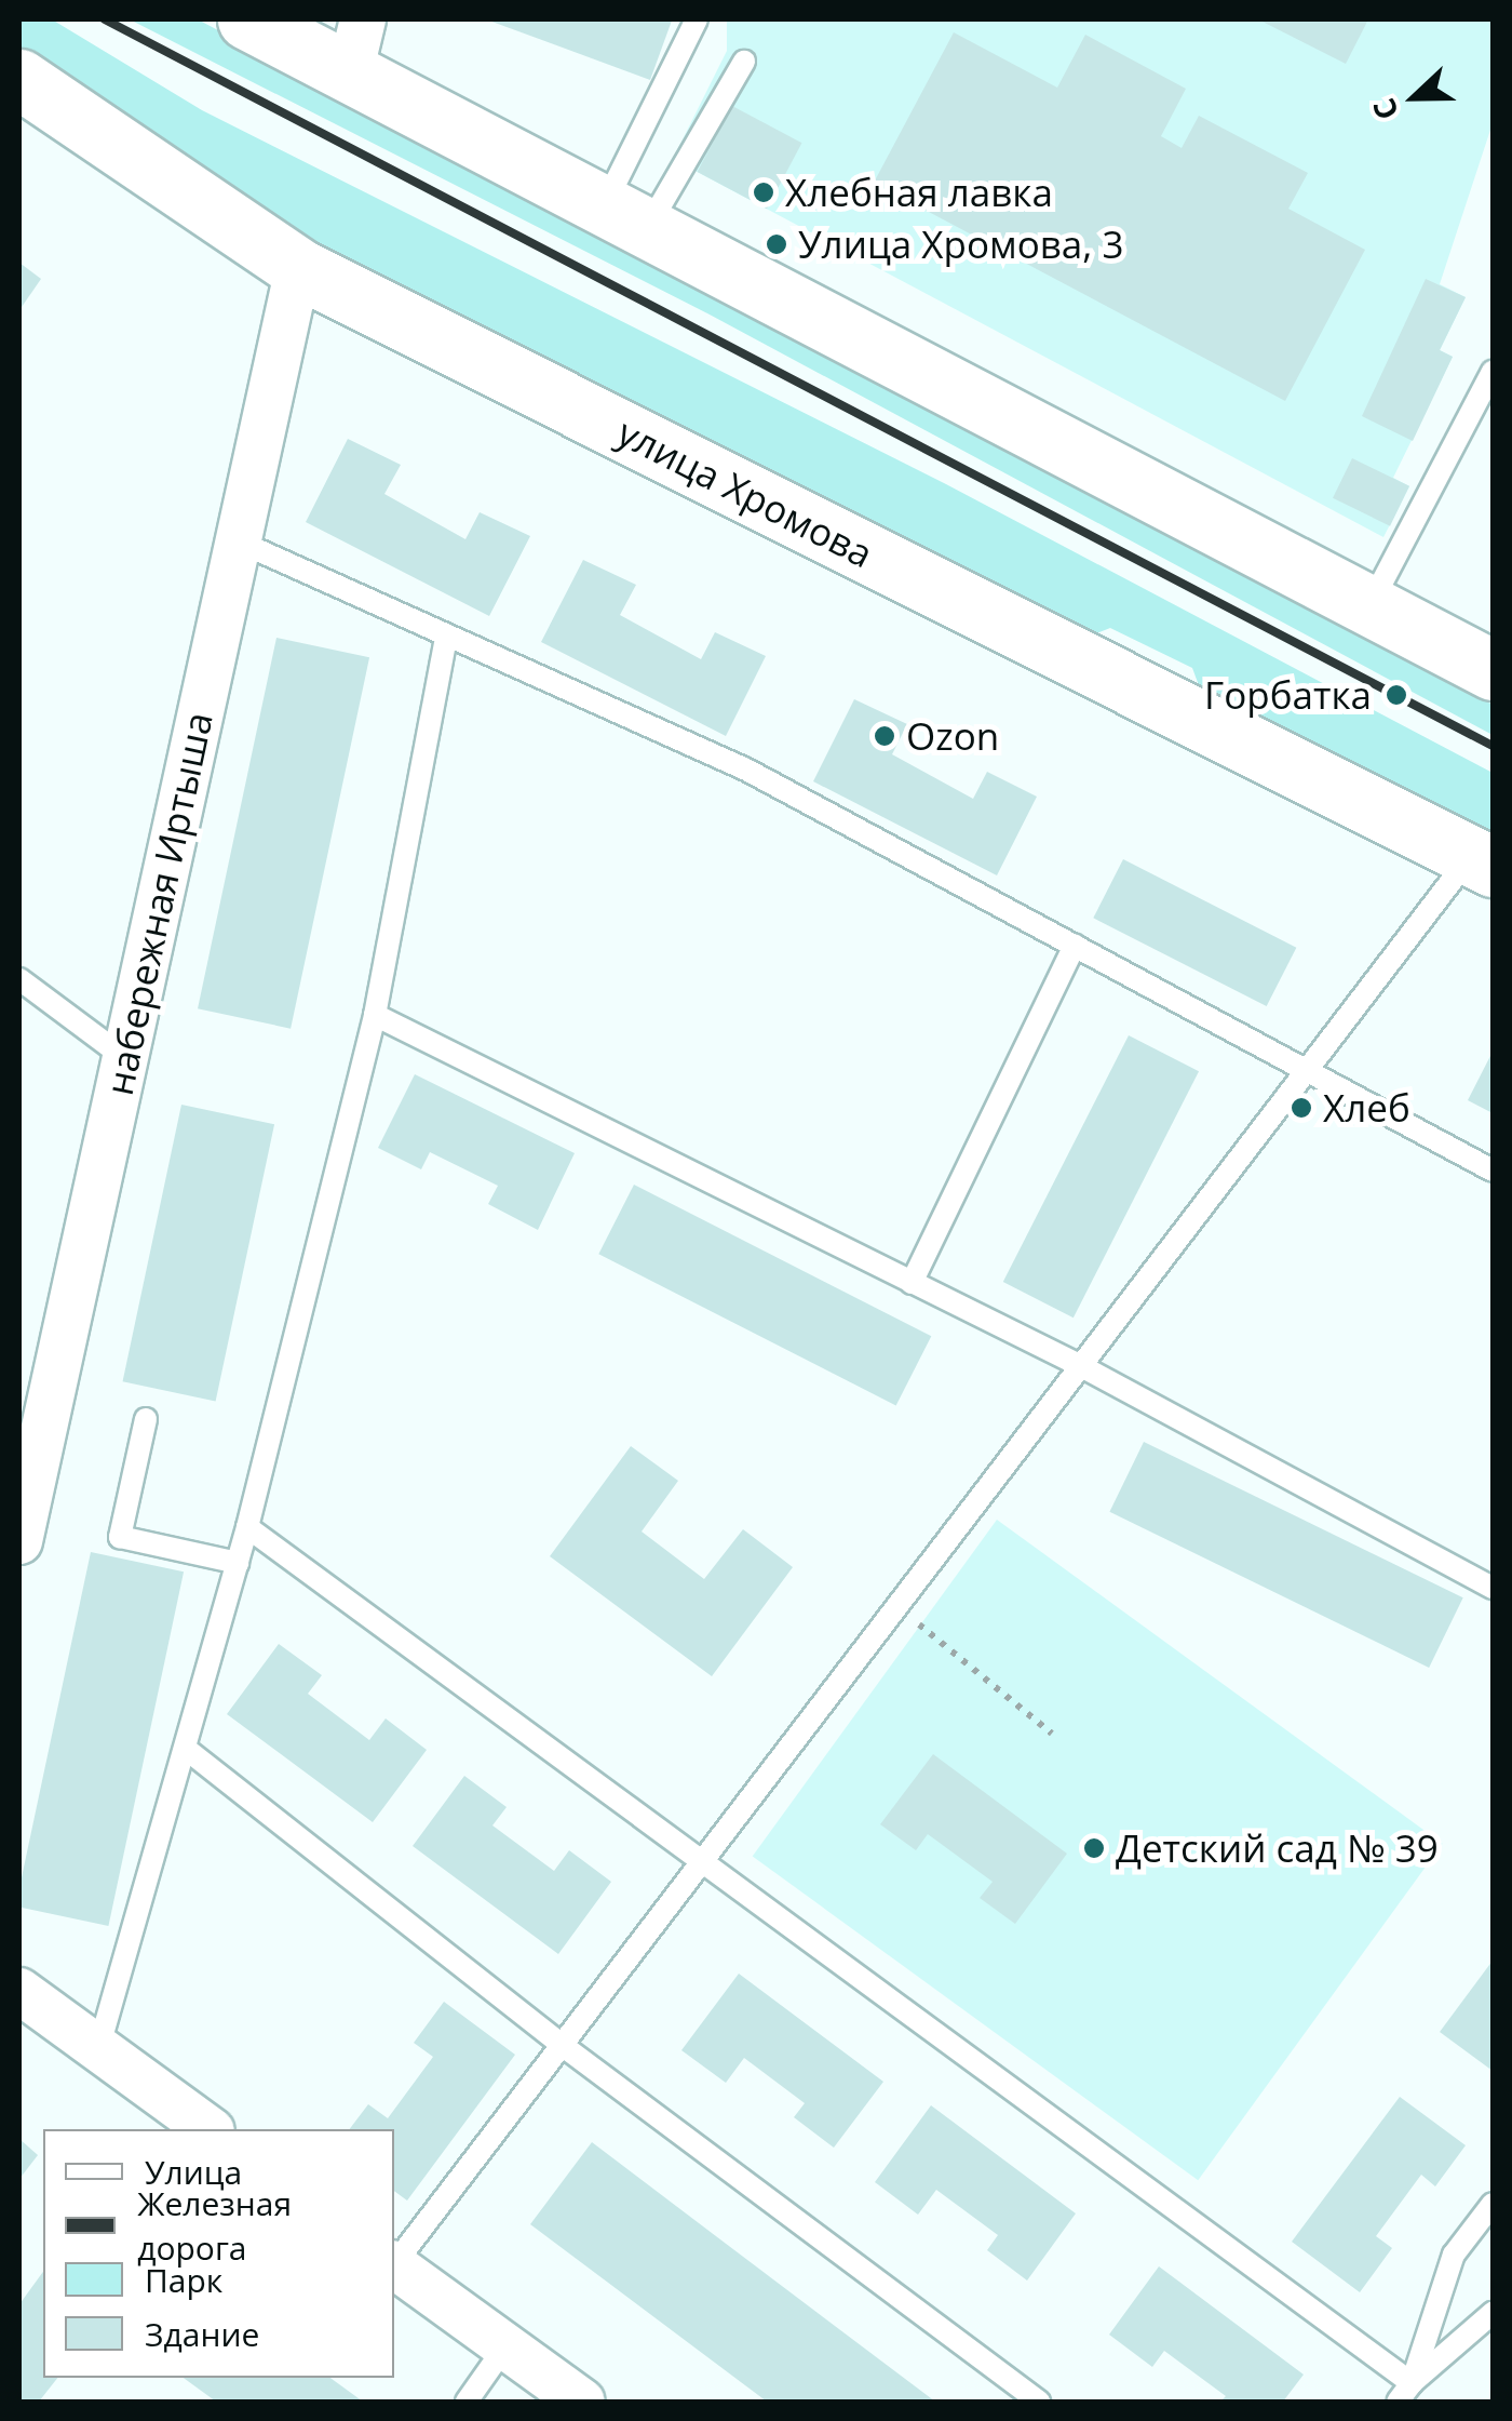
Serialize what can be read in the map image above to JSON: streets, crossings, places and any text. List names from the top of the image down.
{
  "streets": {
    "street": ["улица Хромова", "набережная Иртыша"]
  },
  "crossings": [
    ["улица Хромова", "набережная Иртыша"]
  ],
  "places": [
    "Хлебная лавка",
    "Улица Хромова, 3",
    "Горбатка",
    "Ozon",
    "Хлеб",
    "Детский сад № 39"
  ],
  "legend": [
    "Улица",
    "Железная дорога",
    "Парк",
    "Здание"
  ],
  "north": "left"
}
